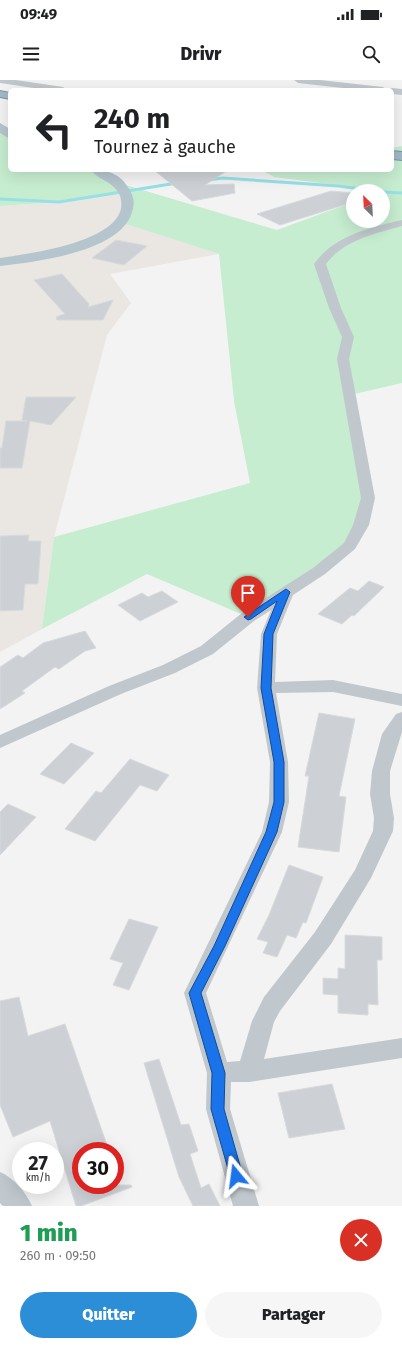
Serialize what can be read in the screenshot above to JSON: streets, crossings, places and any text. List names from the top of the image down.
{
  "north": "top left",
  "page": {
    "status": "09:49",
    "header": "Drivr",
    "turn": ["240 m", "Tournez à gauche"],
    "speed": "27 km/h",
    "limit": "30",
    "heading": ["1 min", "260 m · 09:50"],
    "buttons": ["Quitter", "Partager"]
  }
}
